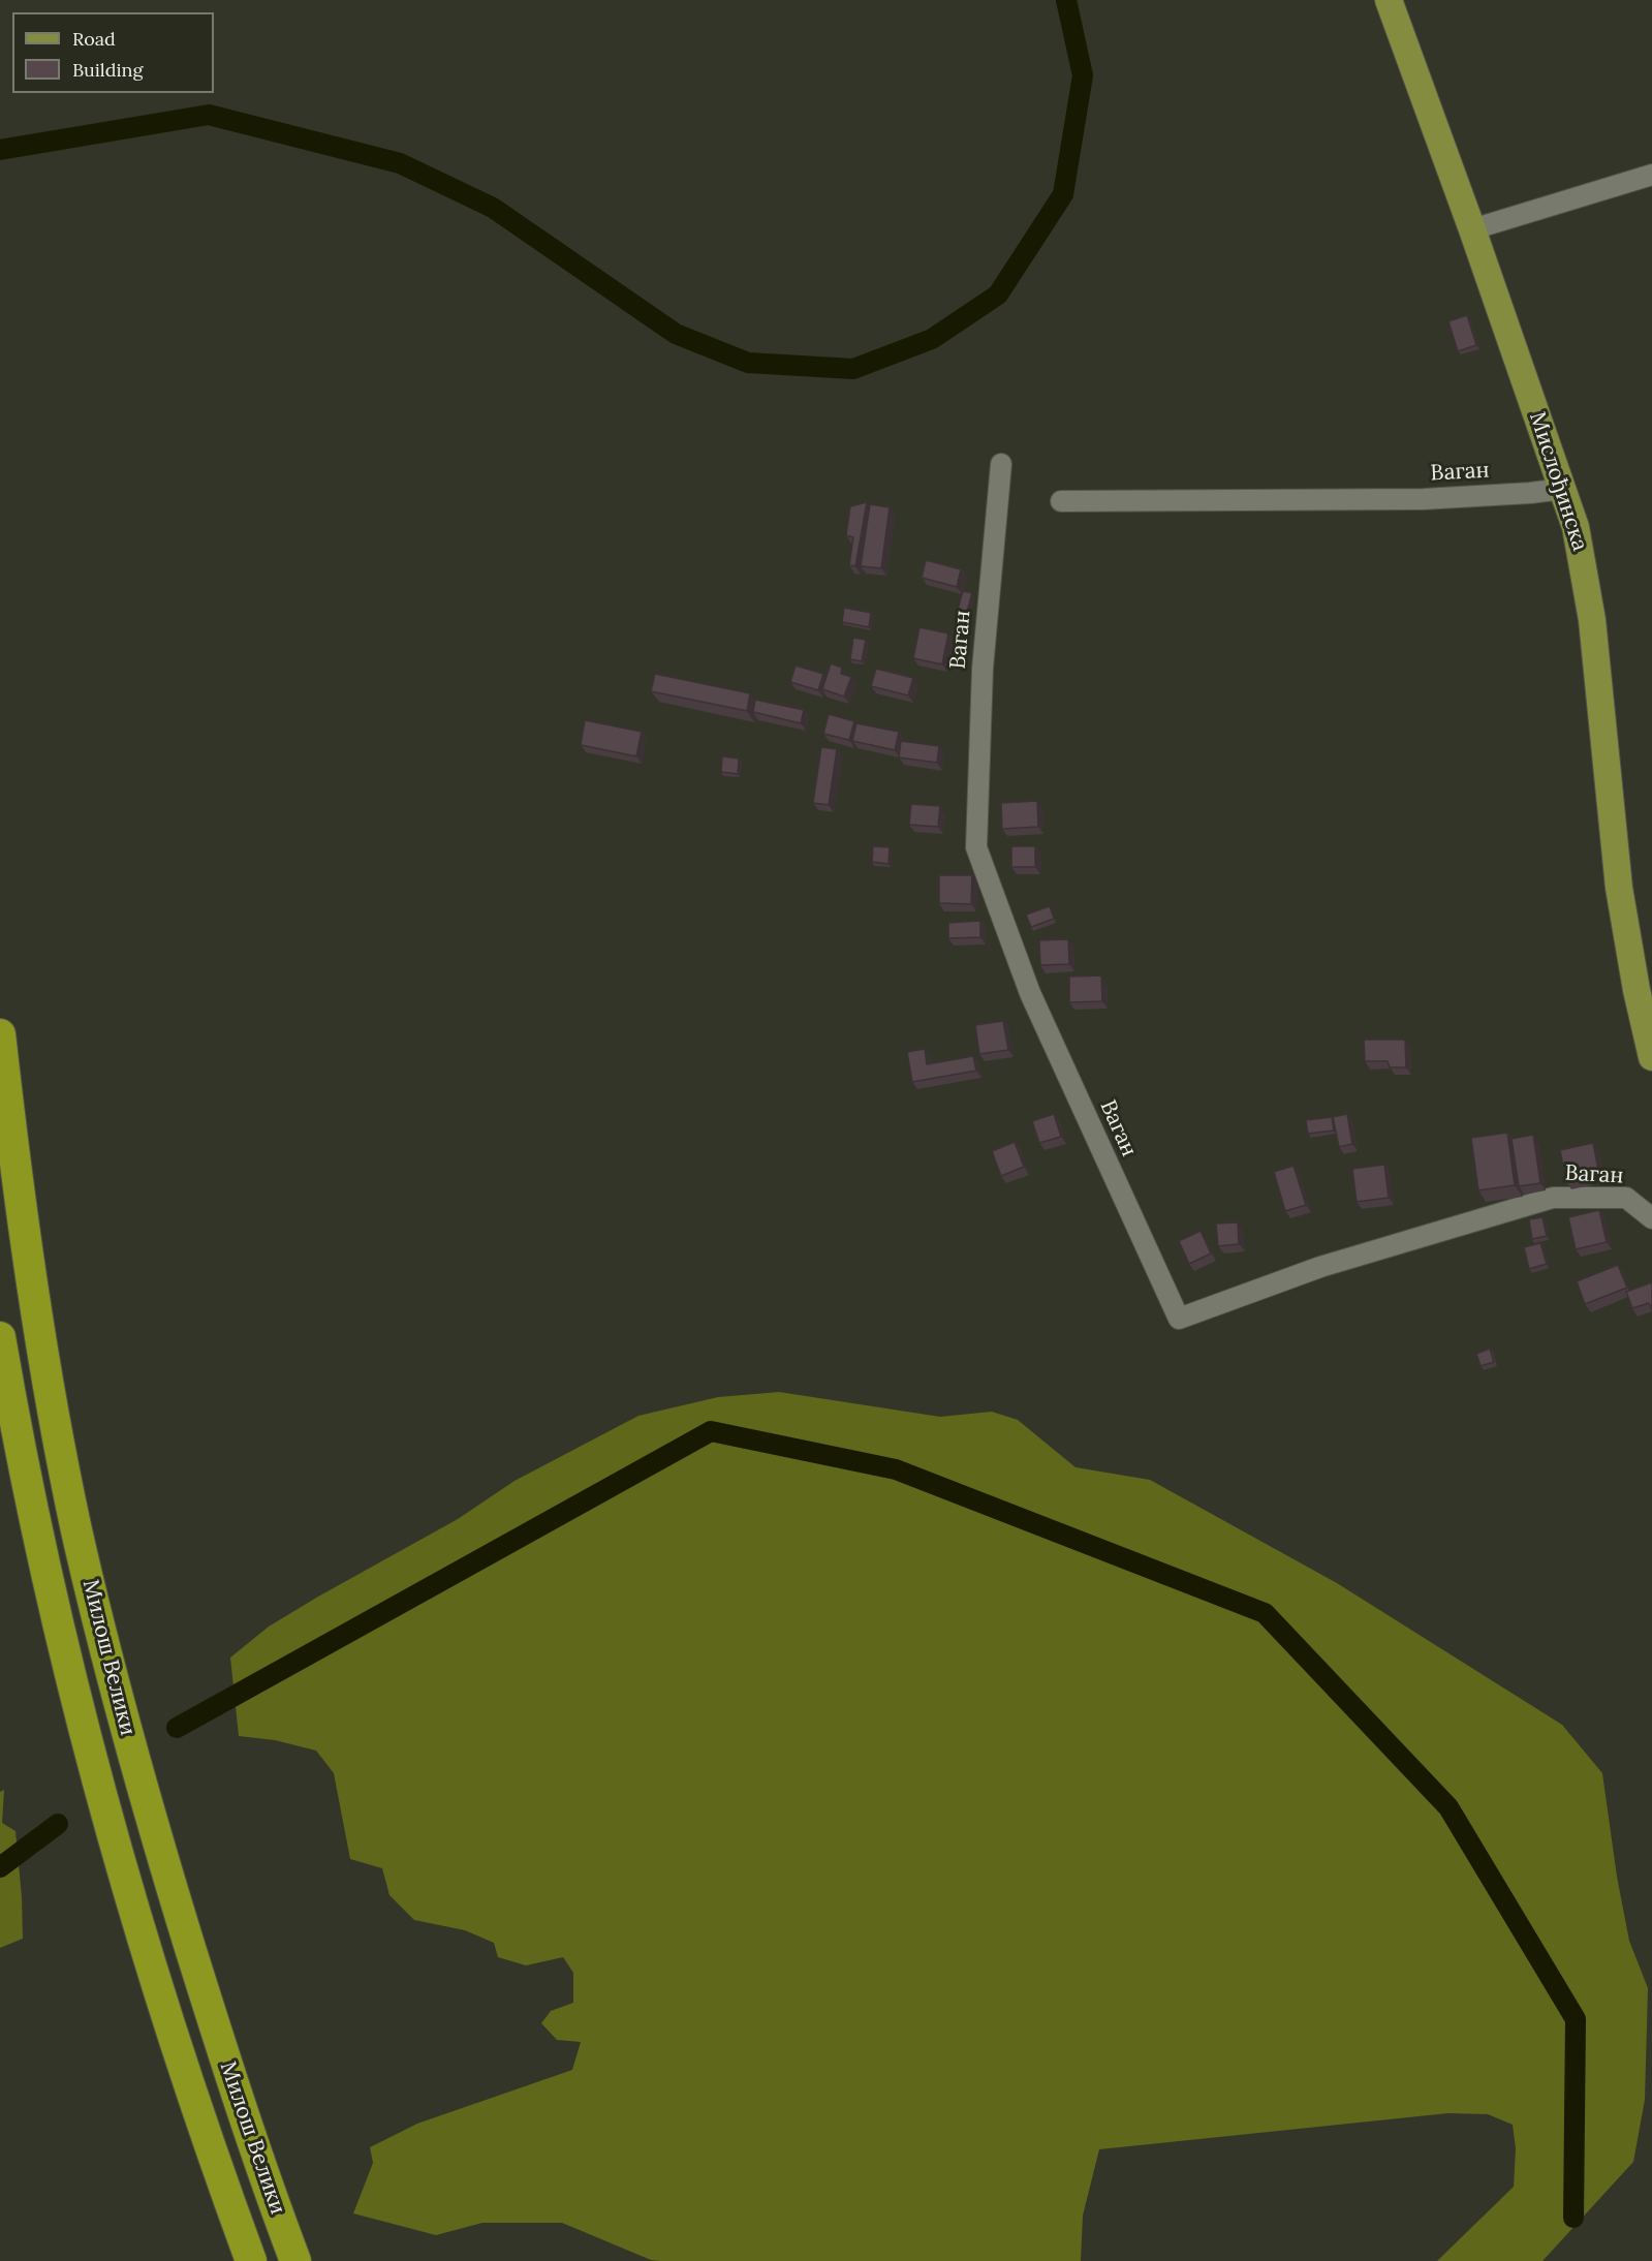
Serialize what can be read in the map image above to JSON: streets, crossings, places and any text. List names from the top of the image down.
{
  "streets": {
    "highway": ["Милош Велики"],
    "main road": ["Мислођинска"],
    "street": ["Ваган"]
  },
  "crossings": [
    ["Ваган", "Мислођинска"]
  ],
  "legend": ["Road", "Building"]
}
